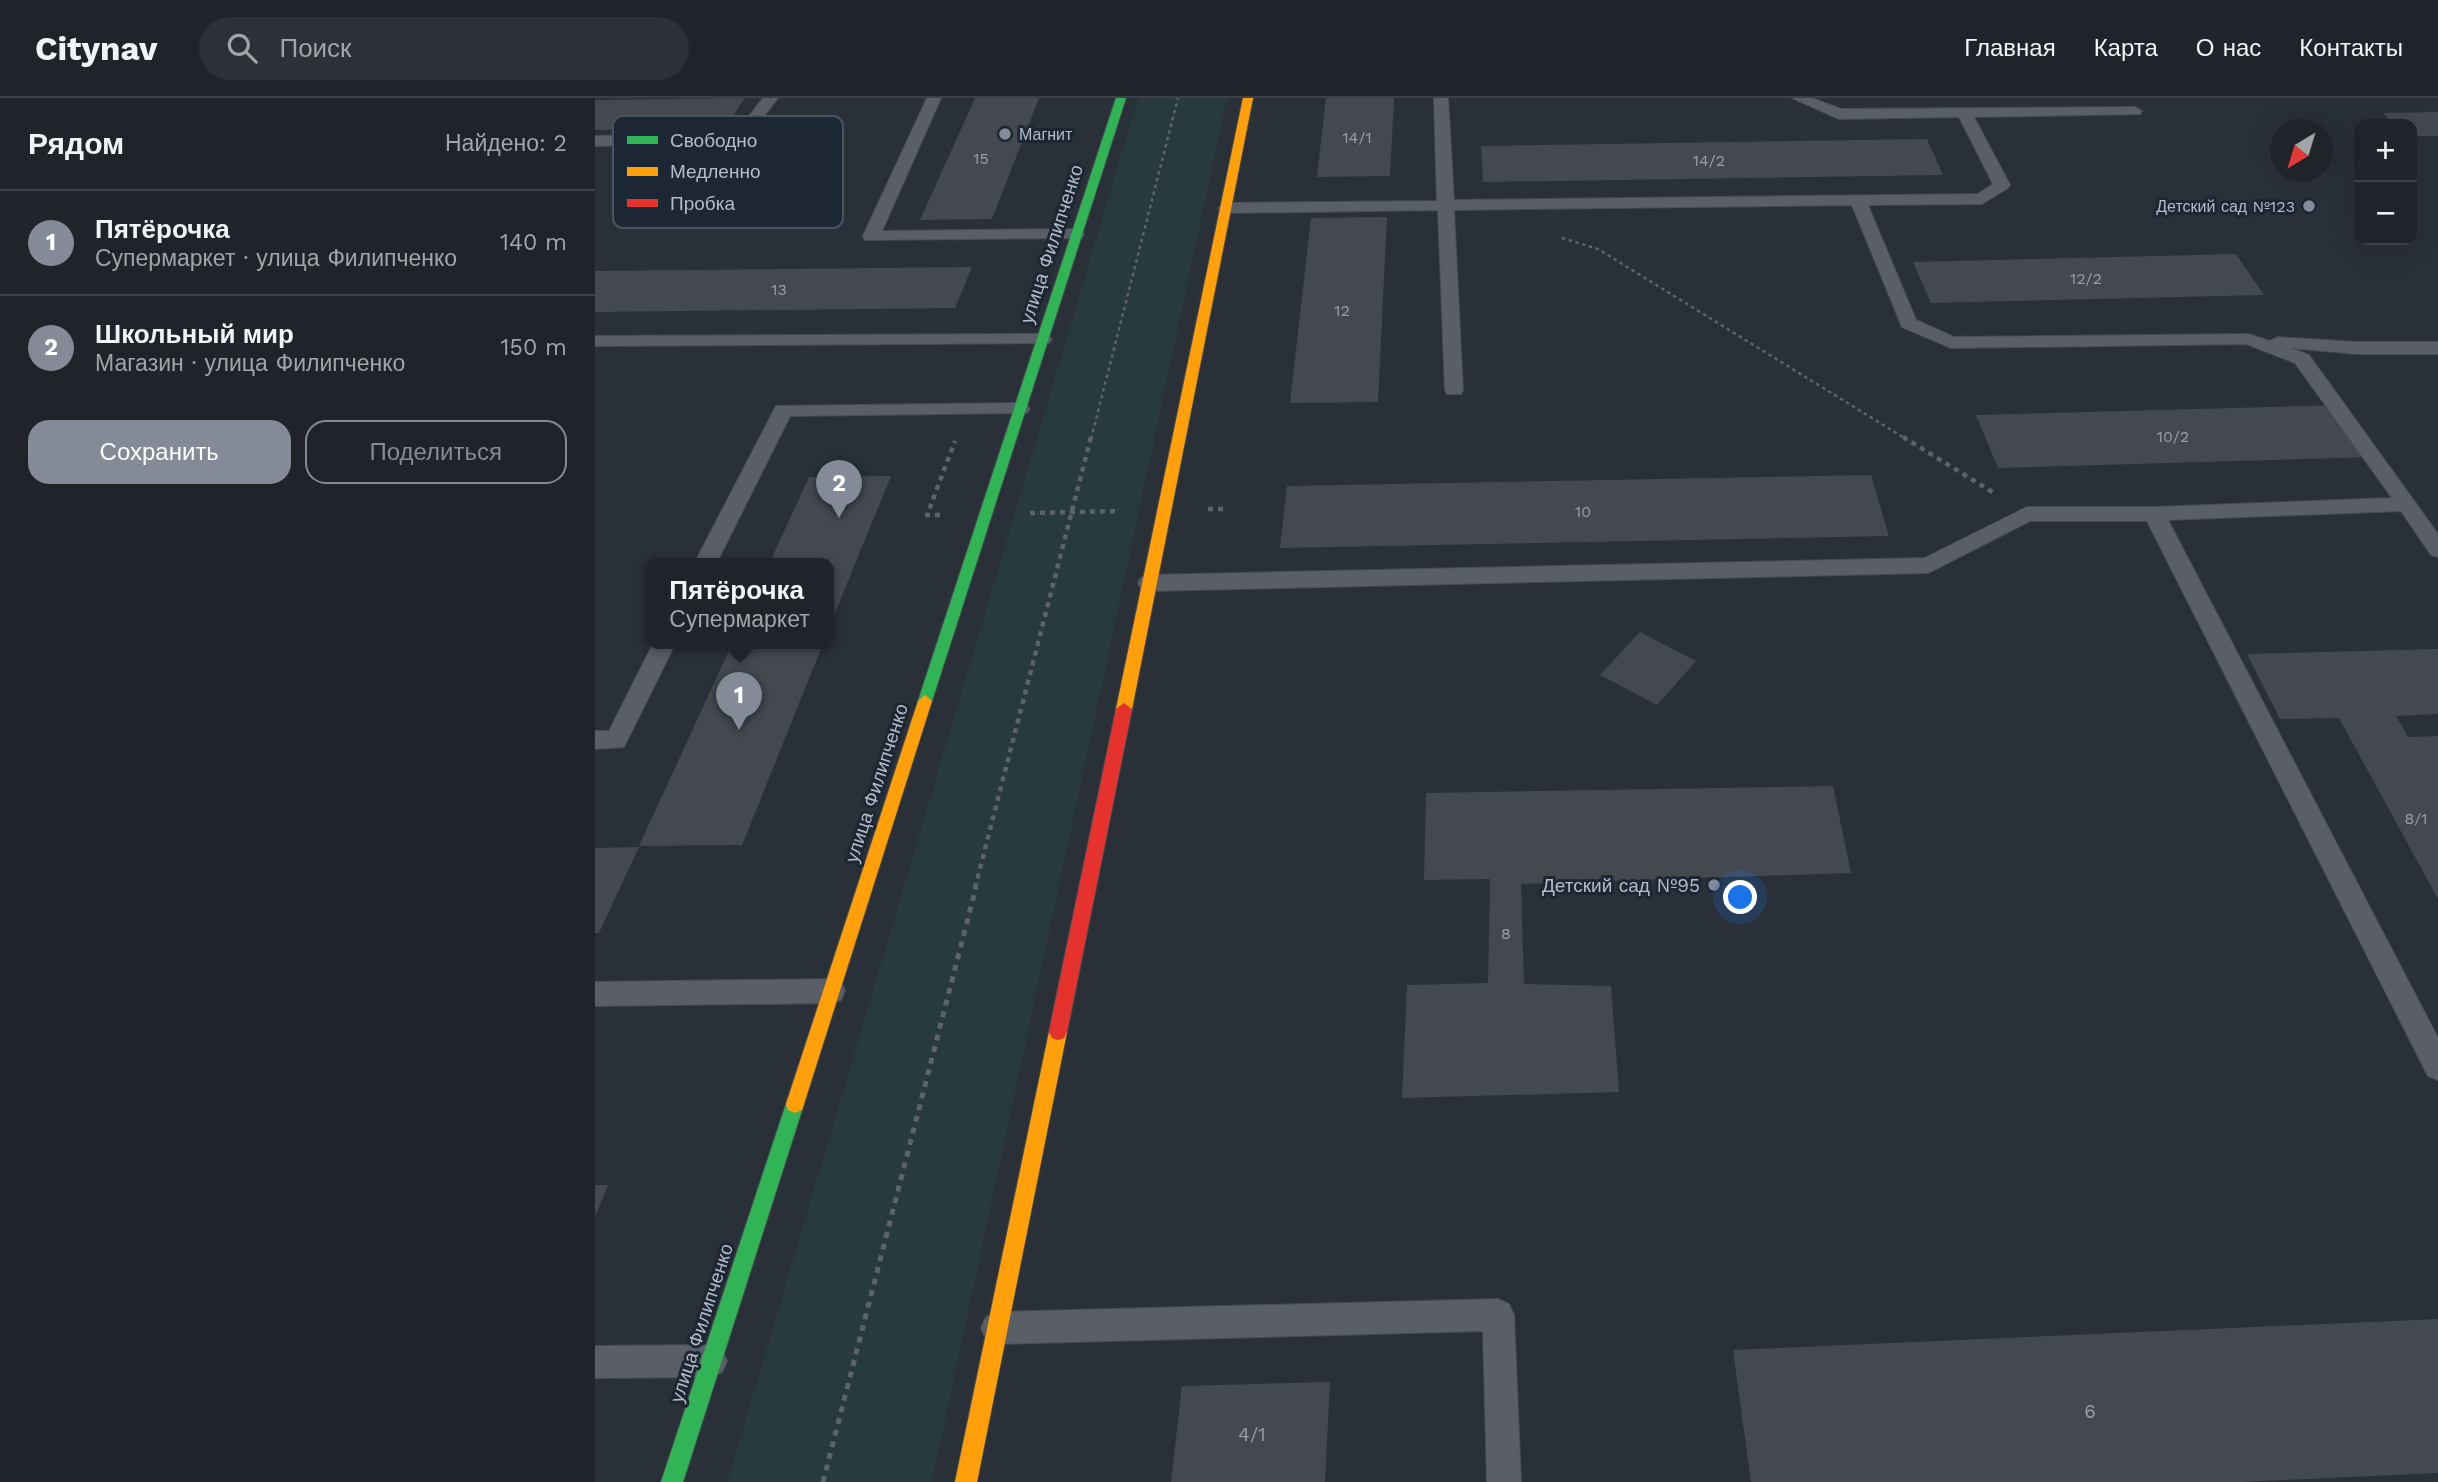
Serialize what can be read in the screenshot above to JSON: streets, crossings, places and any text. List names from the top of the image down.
{
  "streets": {
    "street": ["улица Филипченко"]
  },
  "places": ["Магнит", "Детский сад №123", "Детский сад №95"],
  "house_numbers": [
    "14/1",
    "15",
    "14/2",
    "12/2",
    "13",
    "12",
    "10/2",
    "10",
    "8/1",
    "8",
    "6",
    "4/1"
  ],
  "legend": ["Свободно", "Медленно", "Пробка"],
  "north": "bottom left",
  "page": {
    "header": "Citynav",
    "search": "Поиск",
    "nav": [
      "Главная",
      "Карта",
      "О нас",
      "Контакты"
    ],
    "heading": ["Рядом", "Найдено: 2"],
    "map_buttons": ["+", "−"],
    "list": [
      {
        "mark": "1",
        "name": "Пятёрочка",
        "note": "Супермаркет · улица Филипченко",
        "value": "140 m"
      },
      {
        "mark": "2",
        "name": "Школьный мир",
        "note": "Магазин · улица Филипченко",
        "value": "150 m"
      }
    ],
    "buttons": ["Сохранить", "Поделиться"],
    "pins": ["2", "1"],
    "popup": ["Пятёрочка", "Супермаркет"]
  }
}
